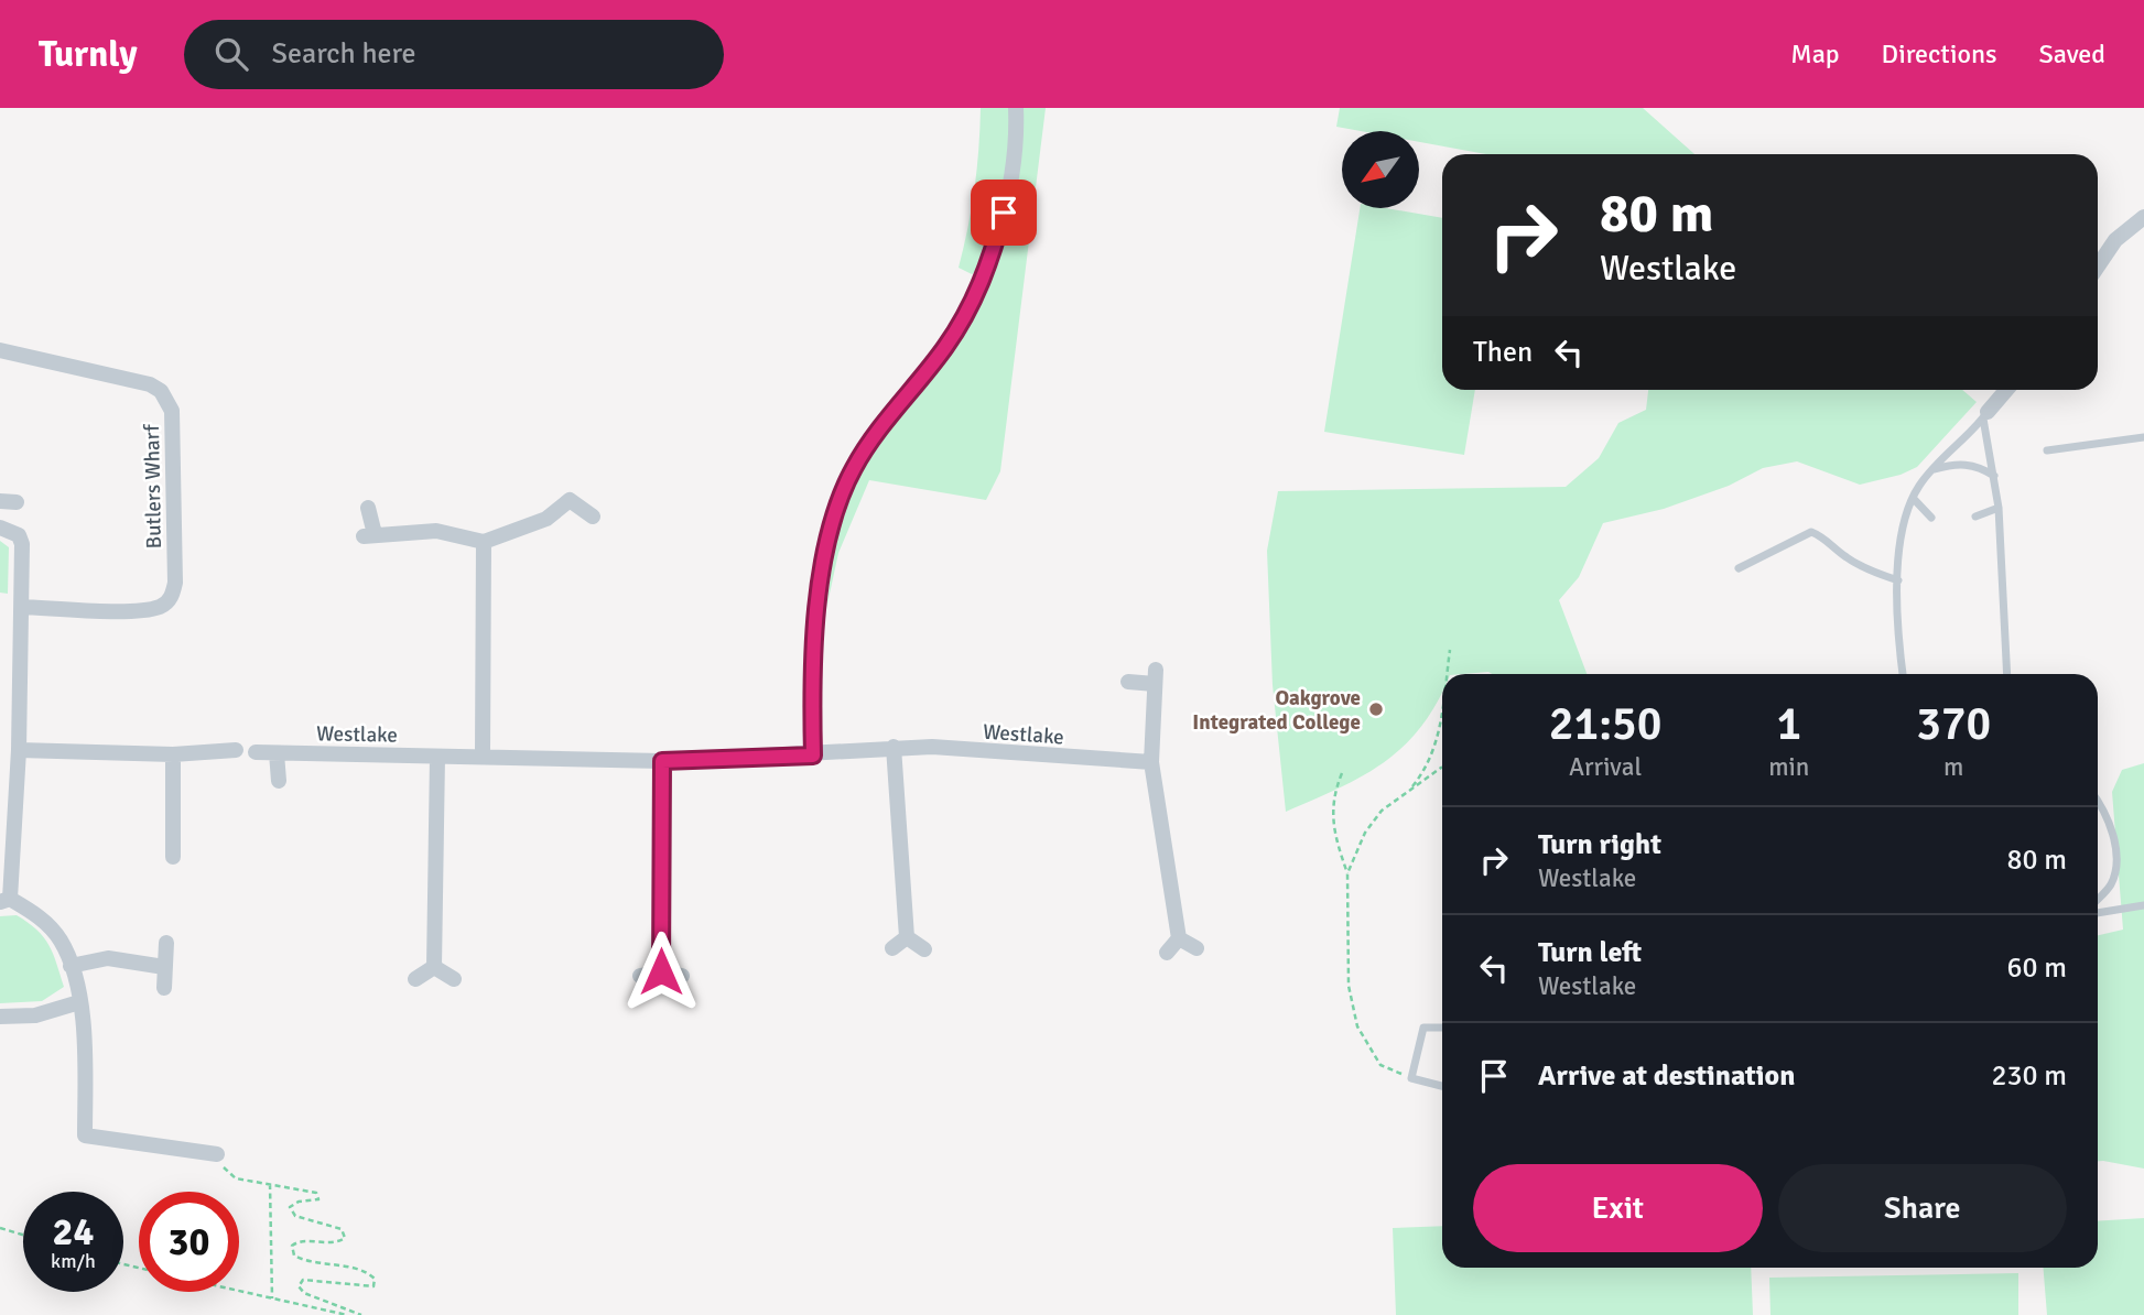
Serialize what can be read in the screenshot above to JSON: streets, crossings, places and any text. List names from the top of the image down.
{
  "streets": {
    "street": ["Butlers Wharf", "Westlake"]
  },
  "places": ["Oakgrove Integrated College"],
  "north": "bottom left",
  "page": {
    "header": "Turnly",
    "search": "Search here",
    "nav": ["Map", "Directions", "Saved"],
    "turn": ["80 m", "Westlake"],
    "then": "Then",
    "eta": [
      "21:50",
      "Arrival",
      "1",
      "min",
      "370",
      "m"
    ],
    "list": [
      {
        "name": "Turn right",
        "note": "Westlake",
        "value": "80 m"
      },
      {
        "name": "Turn left",
        "note": "Westlake",
        "value": "60 m"
      },
      {
        "name": "Arrive at destination",
        "value": "230 m"
      }
    ],
    "buttons": ["Exit", "Share"],
    "speed": "24 km/h",
    "limit": "30"
  }
}
